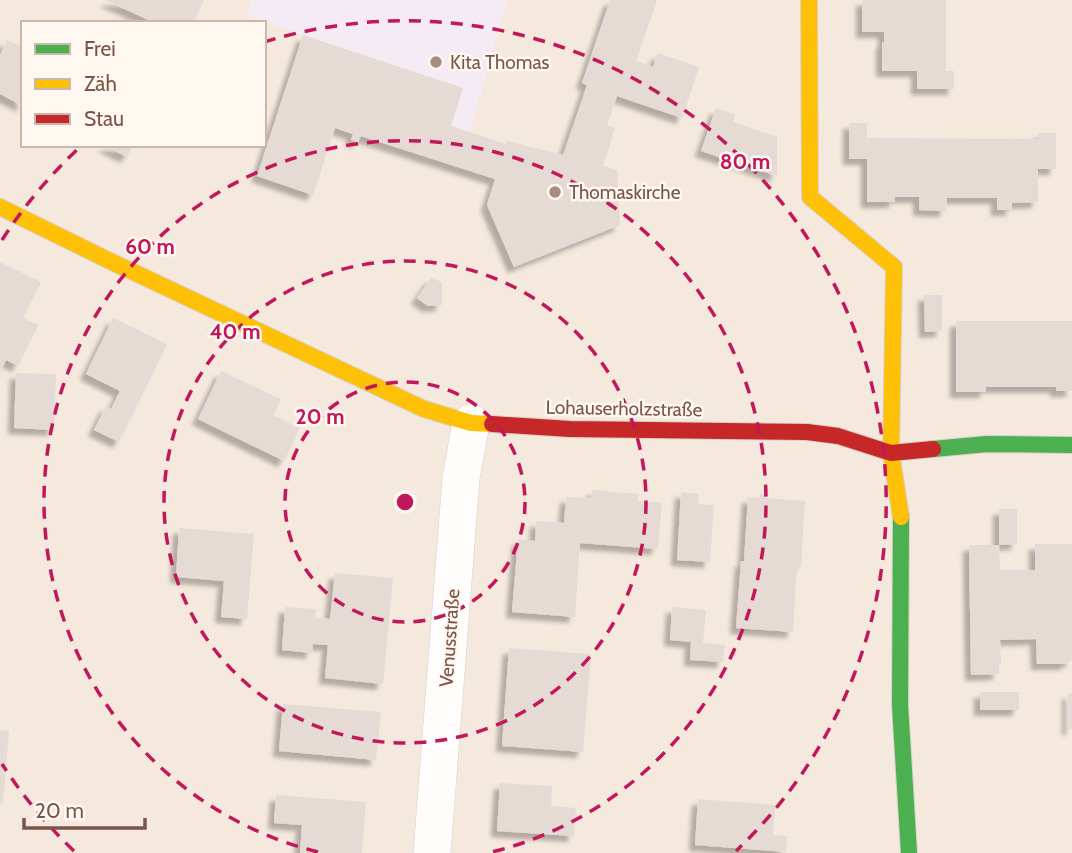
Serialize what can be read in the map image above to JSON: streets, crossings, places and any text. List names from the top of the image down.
{
  "streets": {
    "street": ["Lohauserholzstraße", "Venusstraße"]
  },
  "crossings": [
    ["Lohauserholzstraße", "Venusstraße"]
  ],
  "places": ["Kita Thomas", "Thomaskirche"],
  "legend": ["Frei", "Zäh", "Stau"],
  "scale_bar": "20 m",
  "rings": [
    "80 m",
    "60 m",
    "40 m",
    "20 m"
  ]
}
